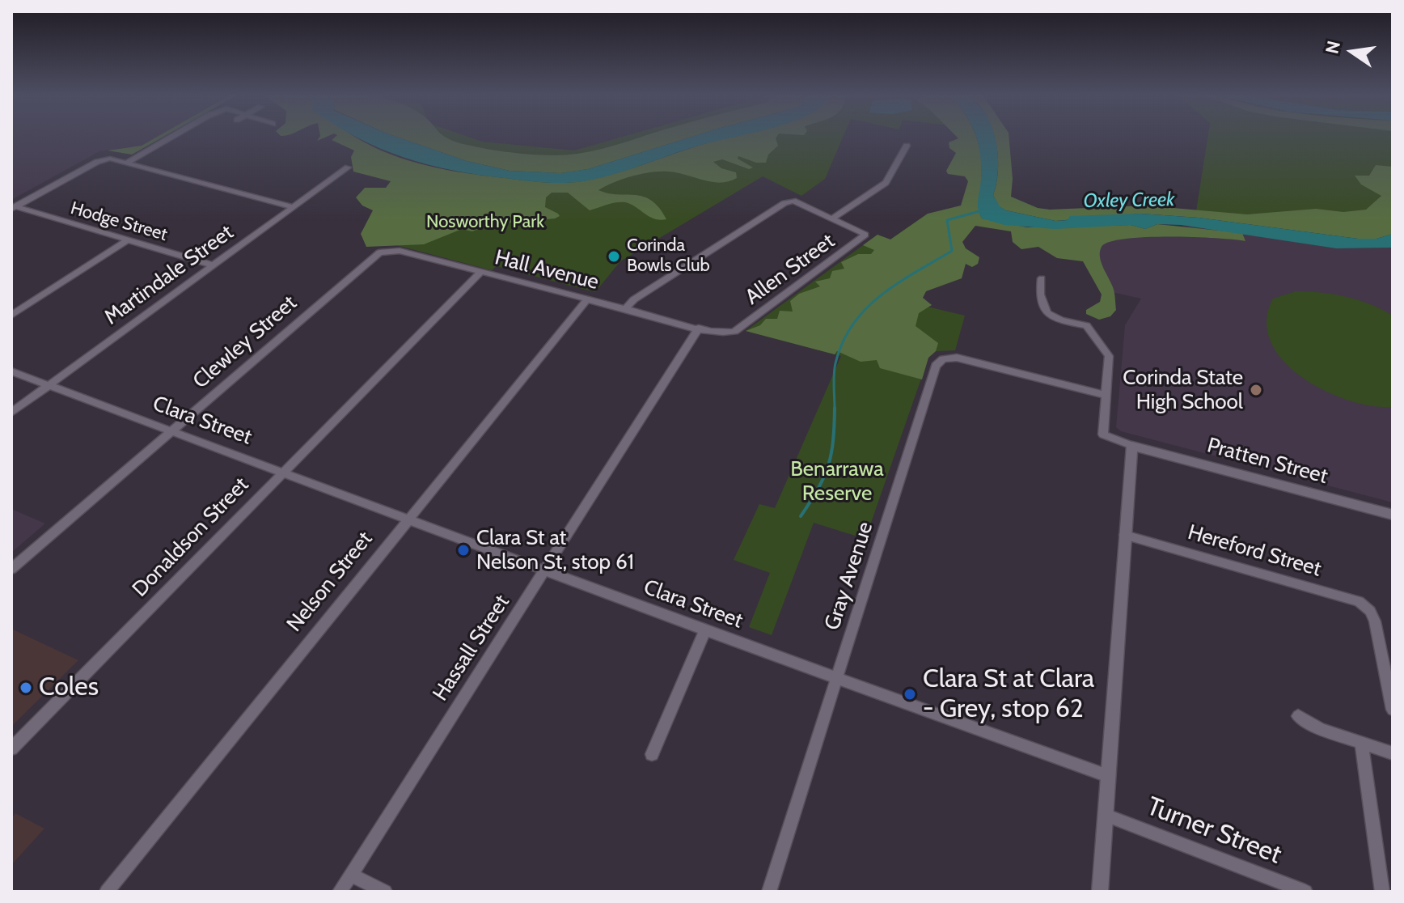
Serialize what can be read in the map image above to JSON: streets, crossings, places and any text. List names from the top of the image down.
{
  "streets": {
    "street": [
      "Hodge Street",
      "Allen Street",
      "Hall Avenue",
      "Martindale Street",
      "Clewley Street",
      "Clara Street",
      "Pratten Street",
      "Donaldson Street",
      "Hereford Street",
      "Gray Avenue",
      "Nelson Street",
      "Hassall Street",
      "Turner Street"
    ]
  },
  "crossings": [
    ["Hodge Street", "Martindale Street"],
    ["Allen Street", "Hall Avenue"],
    ["Hall Avenue", "Clewley Street"],
    ["Hall Avenue", "Donaldson Street"],
    ["Hall Avenue", "Nelson Street"],
    ["Hall Avenue", "Hassall Street"],
    ["Martindale Street", "Clara Street"],
    ["Clewley Street", "Clara Street"],
    ["Clara Street", "Donaldson Street"],
    ["Clara Street", "Gray Avenue"],
    ["Clara Street", "Nelson Street"],
    ["Clara Street", "Hassall Street"]
  ],
  "water": ["Oxley Creek"],
  "parks": ["Nosworthy Park", "Benarrawa Reserve"],
  "places": [
    "Corinda Bowls Club",
    "Corinda State High School",
    "Clara St at Nelson St, stop 61",
    "Coles",
    "Clara St at Clara - Grey, stop 62"
  ],
  "north": "left"
}
